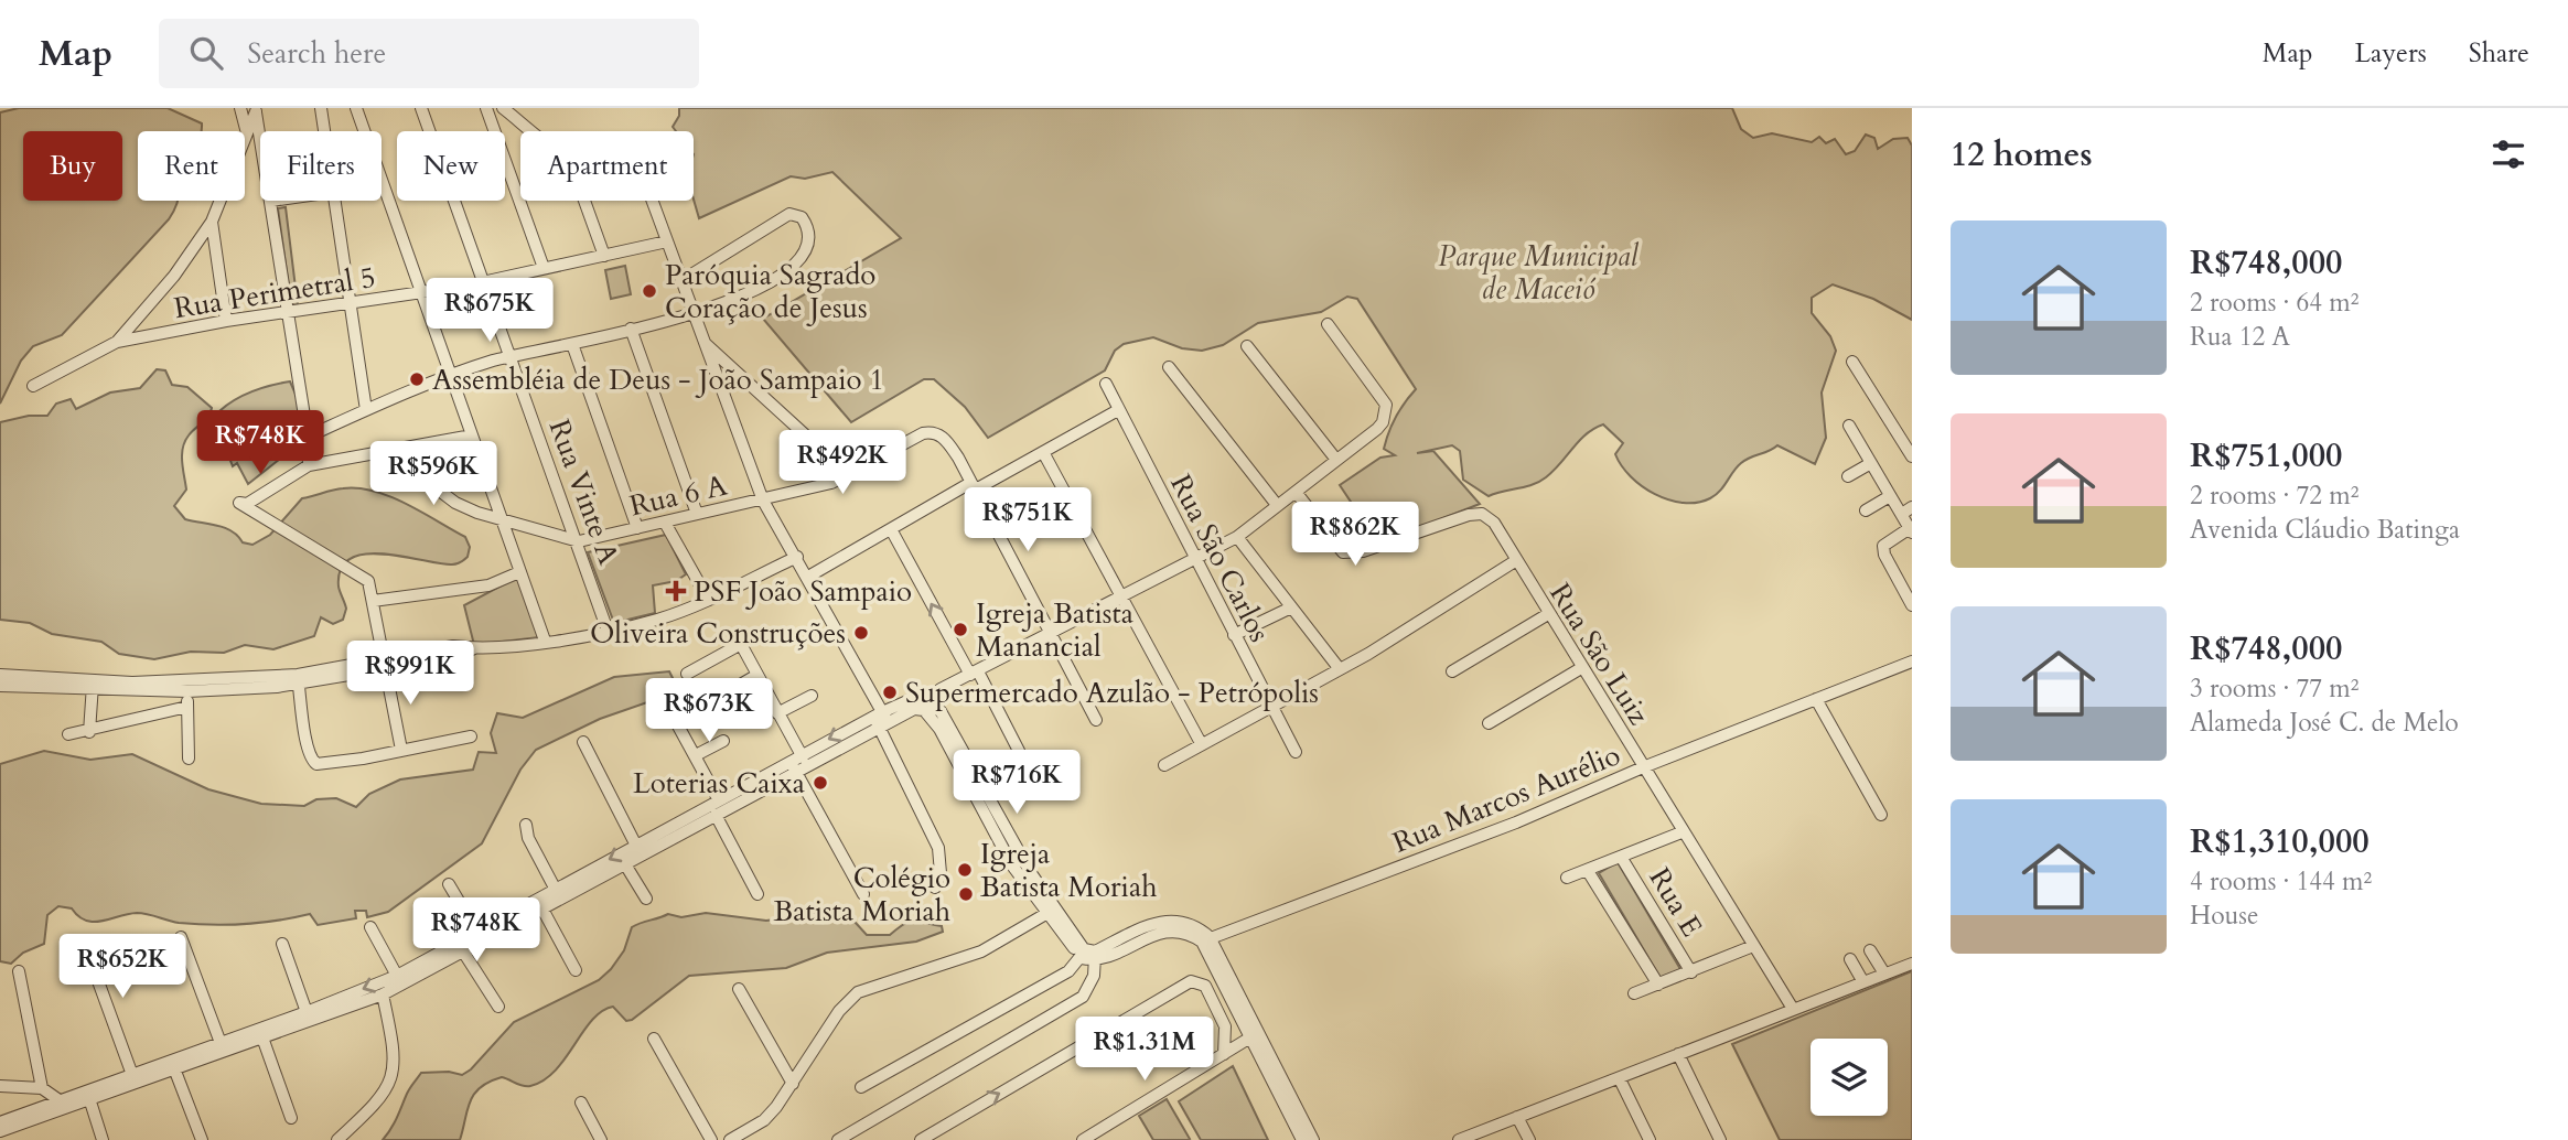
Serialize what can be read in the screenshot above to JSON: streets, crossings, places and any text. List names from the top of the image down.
{
  "streets": {
    "street": [
      "Rua Perimetral 5",
      "Rua Vinte A",
      "Rua 6 A",
      "Rua São Carlos",
      "Rua São Luiz",
      "Rua Marcos Aurélio",
      "Rua E"
    ]
  },
  "crossings": [
    ["Rua Perimetral 5", "Rua Vinte A"],
    ["Rua Vinte A", "Rua 6 A"],
    ["Rua São Luiz", "Rua Marcos Aurélio"]
  ],
  "parks": ["Parque Municipal de Maceió"],
  "places": {
    "other": [
      "Paróquia Sagrado Coração de Jesus",
      "Assembléia de Deus - João Sampaio 1",
      "Igreja Batista Manancial",
      "Oliveira Construções",
      "Supermercado Azulão - Petrópolis",
      "Loterias Caixa",
      "Igreja Batista Moriah",
      "Colégio Batista Moriah"
    ],
    "health": ["PSF João Sampaio"]
  },
  "page": {
    "header": "Map",
    "search": "Search here",
    "nav": ["Map", "Layers", "Share"],
    "heading": "12 homes",
    "chip": [
      "Buy",
      "Rent",
      "Filters",
      "New",
      "Apartment"
    ],
    "list": [
      {
        "name": "R$748,000",
        "note": "2 rooms · 64 m² · Rua 12 A"
      },
      {
        "name": "R$751,000",
        "note": "2 rooms · 72 m² · Avenida Cláudio Batinga"
      },
      {
        "name": "R$748,000",
        "note": "3 rooms · 77 m² · Alameda José C. de Melo"
      },
      {
        "name": "R$1,310,000",
        "note": "4 rooms · 144 m² · House"
      }
    ],
    "price": [
      "R$675K",
      "R$748K",
      "R$492K",
      "R$596K",
      "R$751K",
      "R$862K",
      "R$991K",
      "R$673K",
      "R$716K",
      "R$748K",
      "R$652K",
      "R$1.31M"
    ]
  }
}
